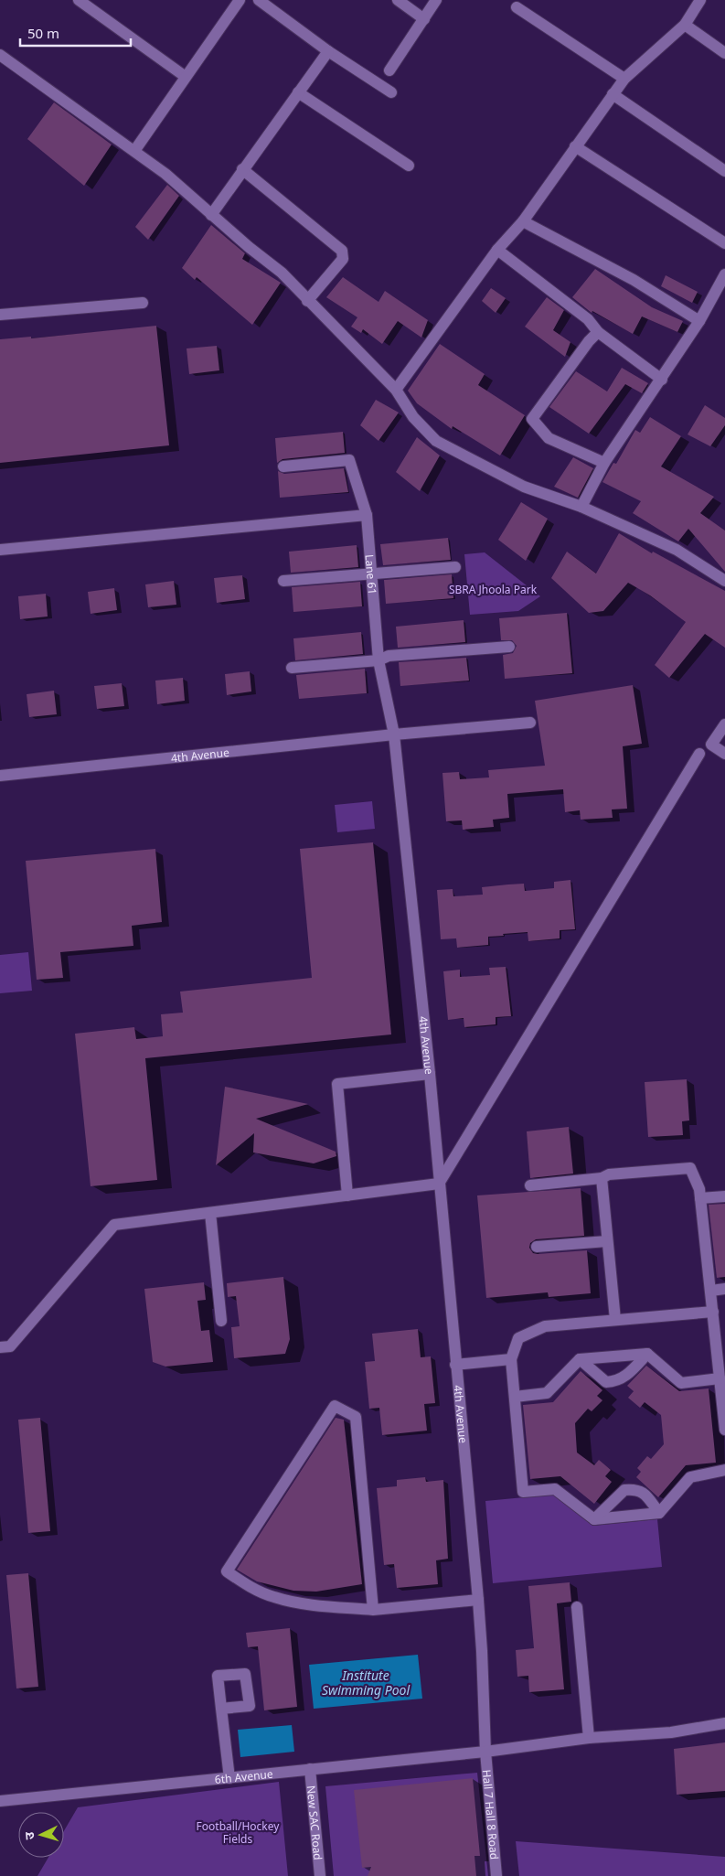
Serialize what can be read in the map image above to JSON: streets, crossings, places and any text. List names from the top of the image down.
{
  "streets": {
    "street": [
      "Lane 61",
      "4th Avenue",
      "6th Avenue",
      "Hall 7 Hall 8 Road",
      "New SAC Road"
    ]
  },
  "crossings": [
    ["Lane 61", "4th Avenue"],
    ["4th Avenue", "6th Avenue"],
    ["4th Avenue", "Hall 7 Hall 8 Road"],
    ["6th Avenue", "Hall 7 Hall 8 Road"],
    ["6th Avenue", "New SAC Road"]
  ],
  "water": ["Institute Swimming Pool"],
  "parks": ["SBRA Jhoola Park", "Football/Hockey Fields"],
  "scale_bar": "50 m",
  "north": "left"
}
